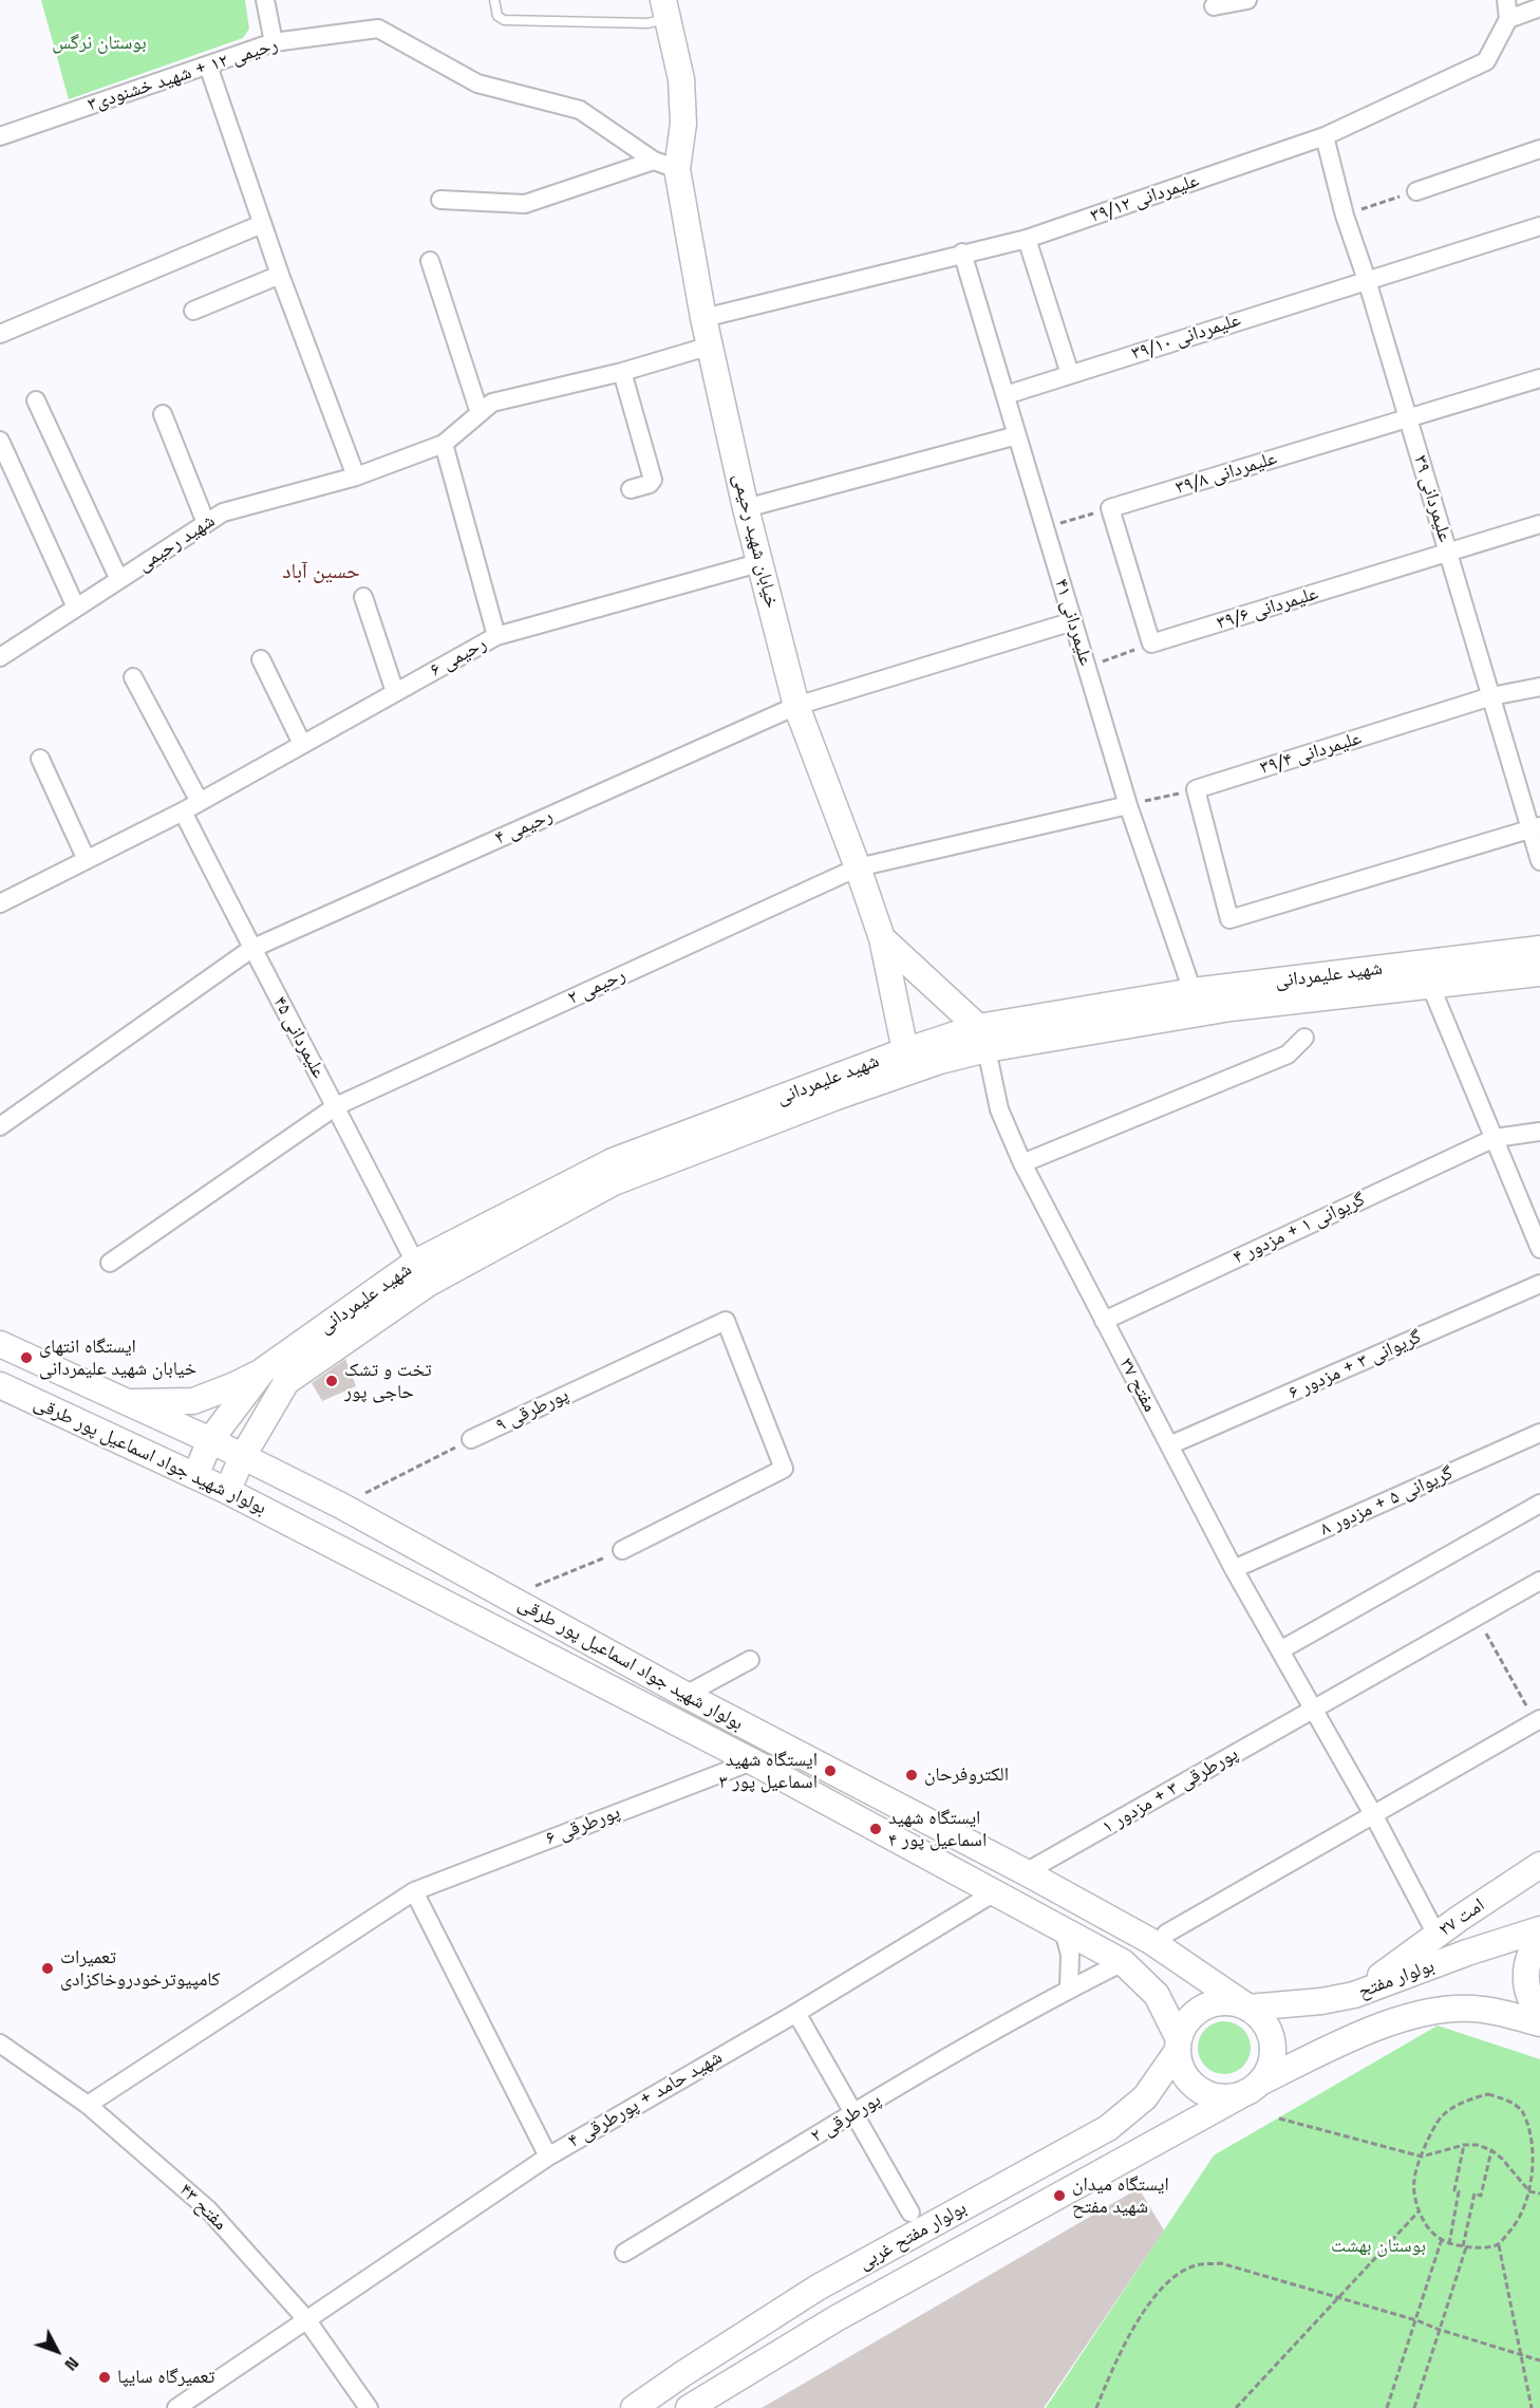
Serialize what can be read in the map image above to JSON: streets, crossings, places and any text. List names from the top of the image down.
{
  "streets": {
    "main road": [
      "خیابان شهید رحیمی",
      "شهید علیمردانی",
      "بولوار شهید جواد اسماعیل پور طرقی",
      "امت ۲۷",
      "بولوار مفتح",
      "بولوار مفتح غربی"
    ],
    "street": [
      "رحیمی ۱۲ + شهید خشنودی۳",
      "علیمردانی ۳۹/۱۲",
      "علیمردانی ۳۹/۱۰",
      "علیمردانی ۳۹/۸",
      "علیمردانی ۳۹",
      "شهید رحیمی",
      "علیمردانی ۳۹/۶",
      "علیمردانی ۴۱",
      "رحیمی ۶",
      "علیمردانی ۳۹/۴",
      "رحیمی ۴",
      "رحیمی ۲",
      "علیمردانی ۴۵",
      "گریوانی ۱ + مزدور ۴",
      "گریوانی ۳ + مزدور ۶",
      "مفتح ۳۷",
      "پورطرقی ۹",
      "گریوانی ۵ + مزدور ۸",
      "پورطرقی ۳ + مزدور ۱",
      "پورطرقی ۶",
      "شهید حامد + پورطرقی ۴",
      "پورطرقی ۲",
      "مفتح ۴۳"
    ]
  },
  "crossings": [
    ["رحیمی ۱۲ + شهید خشنودی۳", "خیابان شهید رحیمی"],
    ["علیمردانی ۳۹/۱۲", "علیمردانی ۳۹"],
    ["علیمردانی ۳۹/۱۲", "خیابان شهید رحیمی"],
    ["علیمردانی ۳۹/۱۲", "علیمردانی ۴۱"],
    ["علیمردانی ۳۹/۱۰", "علیمردانی ۳۹"],
    ["علیمردانی ۳۹/۱۰", "علیمردانی ۴۱"],
    ["علیمردانی ۳۹/۸", "علیمردانی ۳۹"],
    ["علیمردانی ۳۹", "علیمردانی ۳۹/۶"],
    ["علیمردانی ۳۹", "علیمردانی ۳۹/۴"],
    ["خیابان شهید رحیمی", "شهید رحیمی"],
    ["خیابان شهید رحیمی", "رحیمی ۶"],
    ["خیابان شهید رحیمی", "رحیمی ۴"],
    ["خیابان شهید رحیمی", "شهید علیمردانی"],
    ["خیابان شهید رحیمی", "رحیمی ۲"],
    ["علیمردانی ۴۱", "رحیمی ۴"],
    ["علیمردانی ۴۱", "شهید علیمردانی"],
    ["علیمردانی ۴۱", "رحیمی ۲"],
    ["رحیمی ۶", "علیمردانی ۴۵"],
    ["رحیمی ۴", "علیمردانی ۴۵"],
    ["شهید علیمردانی", "علیمردانی ۴۵"],
    ["شهید علیمردانی", "مفتح ۳۷"],
    ["شهید علیمردانی", "بولوار شهید جواد اسماعیل پور طرقی"],
    ["رحیمی ۲", "علیمردانی ۴۵"],
    ["گریوانی ۱ + مزدور ۴", "مفتح ۳۷"],
    ["گریوانی ۳ + مزدور ۶", "مفتح ۳۷"],
    ["مفتح ۳۷", "گریوانی ۵ + مزدور ۸"],
    ["مفتح ۳۷", "پورطرقی ۳ + مزدور ۱"],
    ["مفتح ۳۷", "امت ۲۷"],
    ["بولوار شهید جواد اسماعیل پور طرقی", "پورطرقی ۳ + مزدور ۱"],
    ["بولوار شهید جواد اسماعیل پور طرقی", "پورطرقی ۶"],
    ["بولوار شهید جواد اسماعیل پور طرقی", "بولوار مفتح"],
    ["بولوار شهید جواد اسماعیل پور طرقی", "شهید حامد + پورطرقی ۴"],
    ["بولوار شهید جواد اسماعیل پور طرقی", "پورطرقی ۲"],
    ["بولوار شهید جواد اسماعیل پور طرقی", "بولوار مفتح غربی"],
    ["پورطرقی ۶", "مفتح ۴۳"],
    ["امت ۲۷", "بولوار مفتح"],
    ["بولوار مفتح", "بولوار مفتح غربی"],
    ["شهید حامد + پورطرقی ۴", "مفتح ۴۳"]
  ],
  "districts": ["حسین آباد"],
  "parks": ["بوستان نرگس", "بوستان بهشت"],
  "places": [
    "ایستگاه انتهای خیابان شهید علیمردانی",
    "تخت و تشک حاجی پور",
    "ایستگاه شهید اسماعیل پور ۳",
    "الکتروفرحان",
    "ایستگاه شهید اسماعیل پور ۴",
    "تعمیرات کامپیوترخودروخاکزادی",
    "ایستگاه میدان شهید مفتح",
    "تعمیرگاه سایپا"
  ],
  "north": "bottom right"
}
